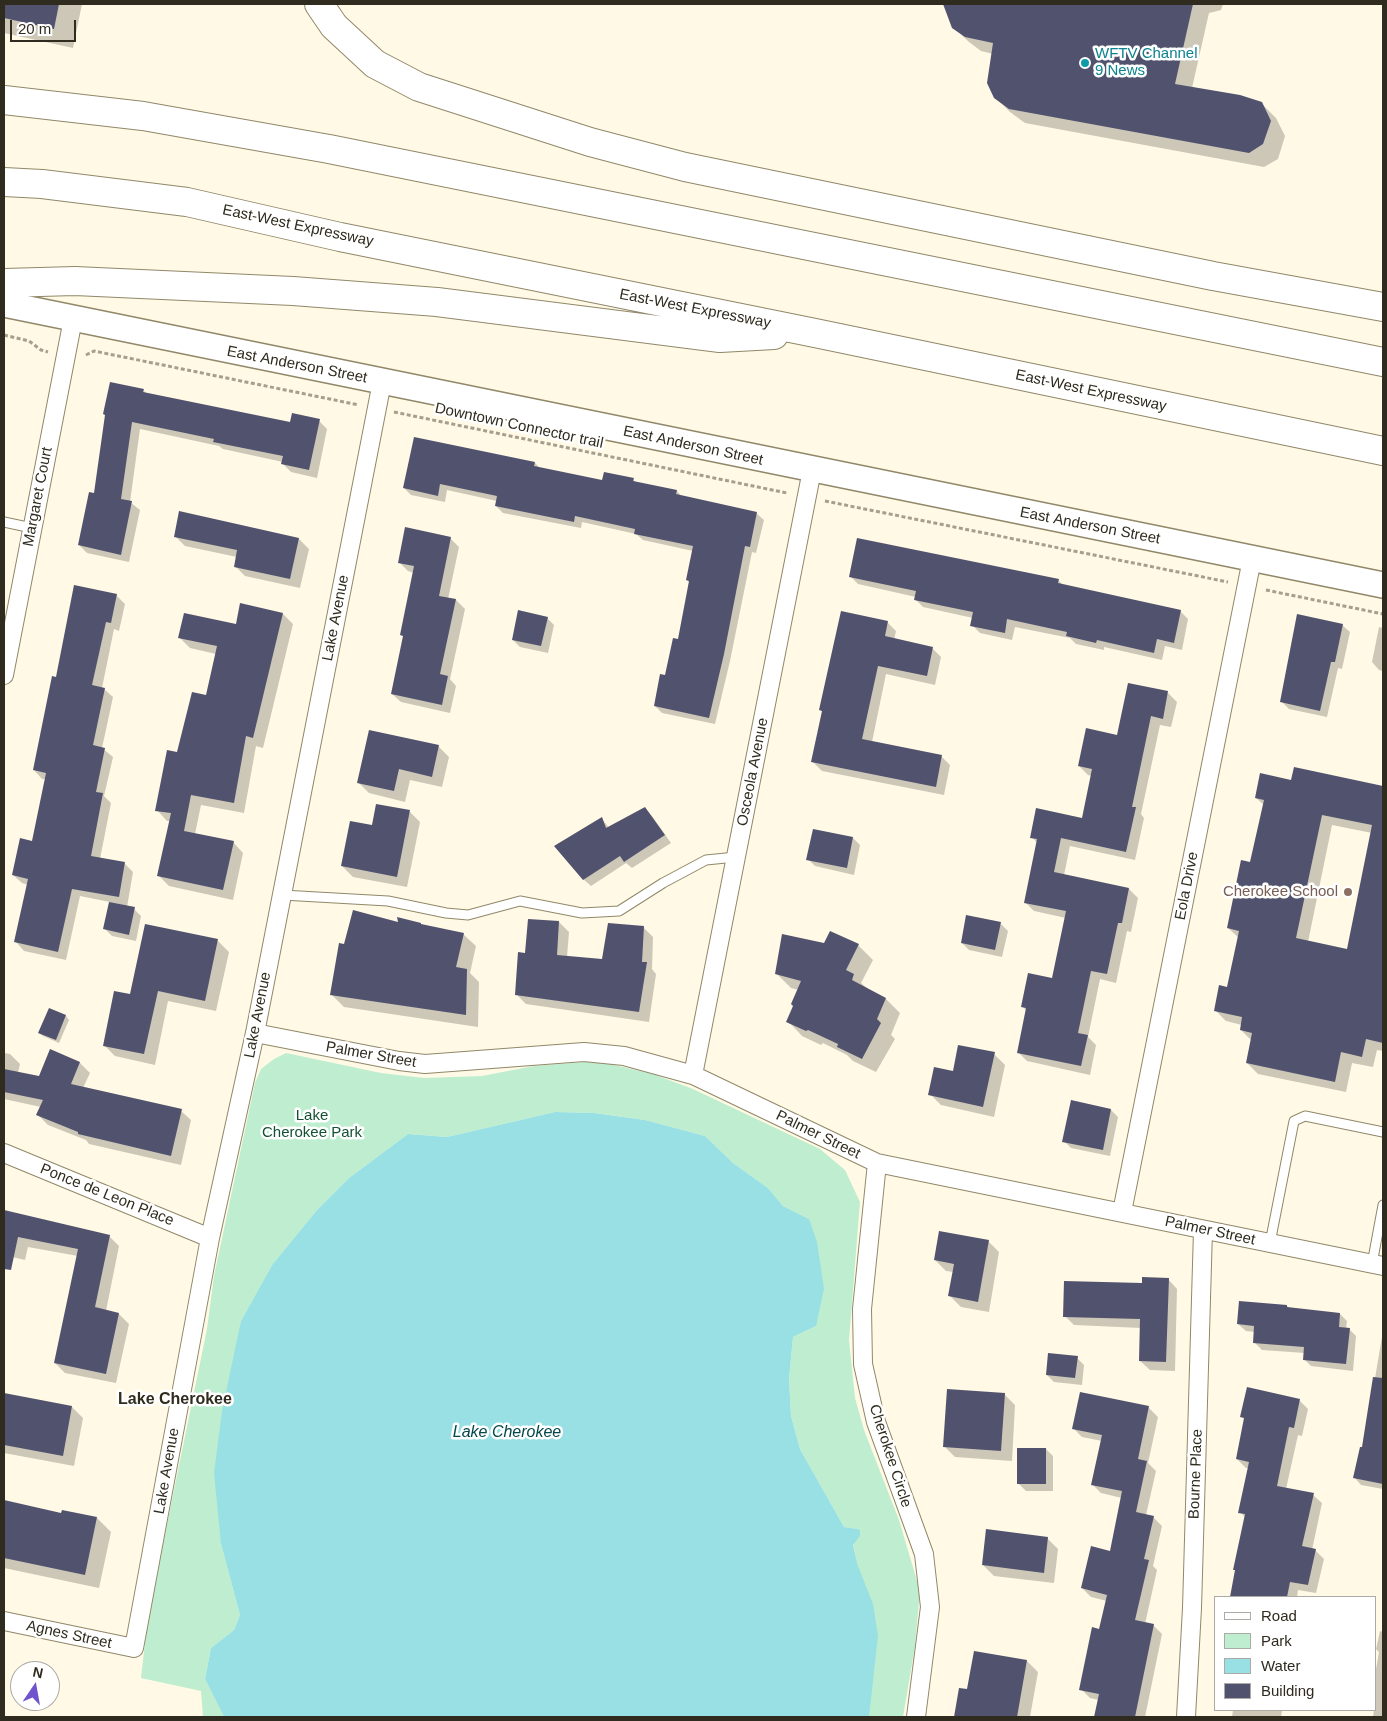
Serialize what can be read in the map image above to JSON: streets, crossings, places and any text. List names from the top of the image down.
{
  "streets": {
    "highway": ["East-West Expressway"],
    "main road": ["East Anderson Street"],
    "street": [
      "Margaret Court",
      "Lake Avenue",
      "Osceola Avenue",
      "Eola Drive",
      "Palmer Street",
      "Ponce de Leon Place",
      "Cherokee Circle",
      "Bourne Place",
      "Agnes Street"
    ],
    "path": ["Downtown Connector trail"]
  },
  "crossings": [
    ["East Anderson Street", "Margaret Court"],
    ["East Anderson Street", "Lake Avenue"],
    ["East Anderson Street", "Osceola Avenue"],
    ["East Anderson Street", "Eola Drive"],
    ["Lake Avenue", "Palmer Street"],
    ["Lake Avenue", "Ponce de Leon Place"],
    ["Lake Avenue", "Agnes Street"],
    ["Osceola Avenue", "Palmer Street"],
    ["Eola Drive", "Palmer Street"],
    ["Palmer Street", "Cherokee Circle"],
    ["Palmer Street", "Bourne Place"]
  ],
  "districts": ["Lake Cherokee"],
  "water": ["Lake Cherokee"],
  "parks": ["Lake Cherokee Park"],
  "places": ["WFTV Channel 9 News", "Cherokee School"],
  "legend": [
    "Road",
    "Park",
    "Water",
    "Building"
  ],
  "scale_bar": "20 m",
  "north": "top"
}
